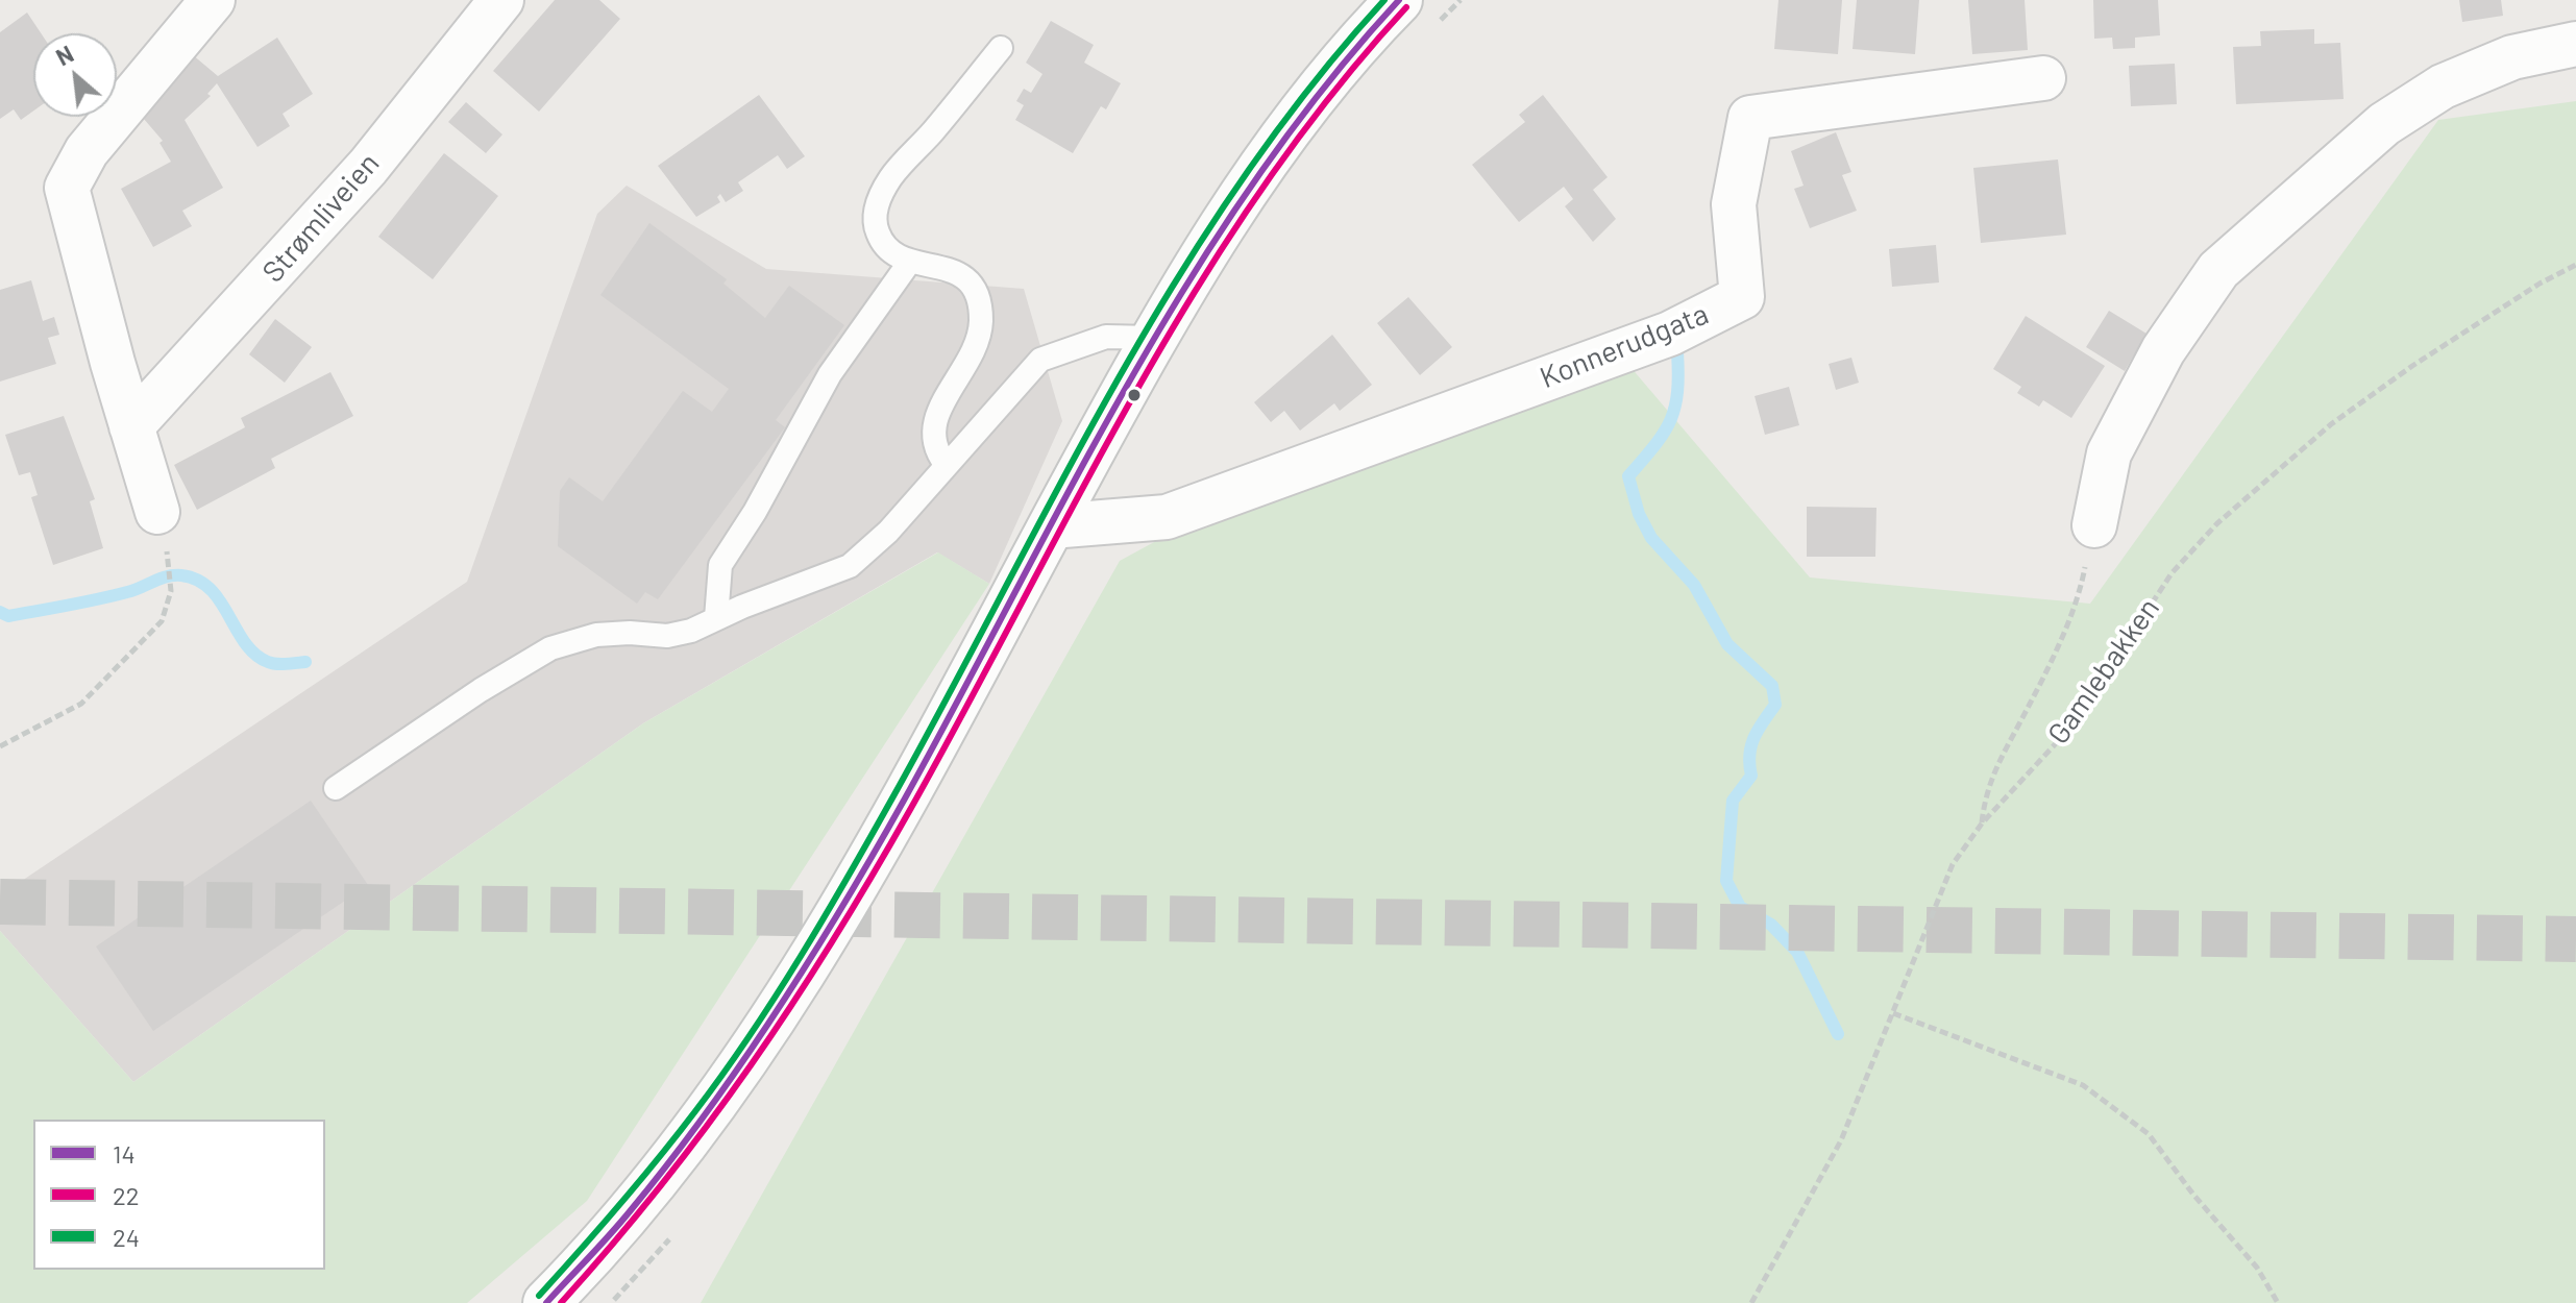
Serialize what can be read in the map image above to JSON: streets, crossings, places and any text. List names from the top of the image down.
{
  "streets": {
    "street": ["Strømliveien", "Konnerudgata"],
    "path": ["Gamlebakken"]
  },
  "lines": ["transit line 14", "transit line 24", "transit line 22"],
  "legend": ["14", "22", "24"],
  "north": "top left"
}
